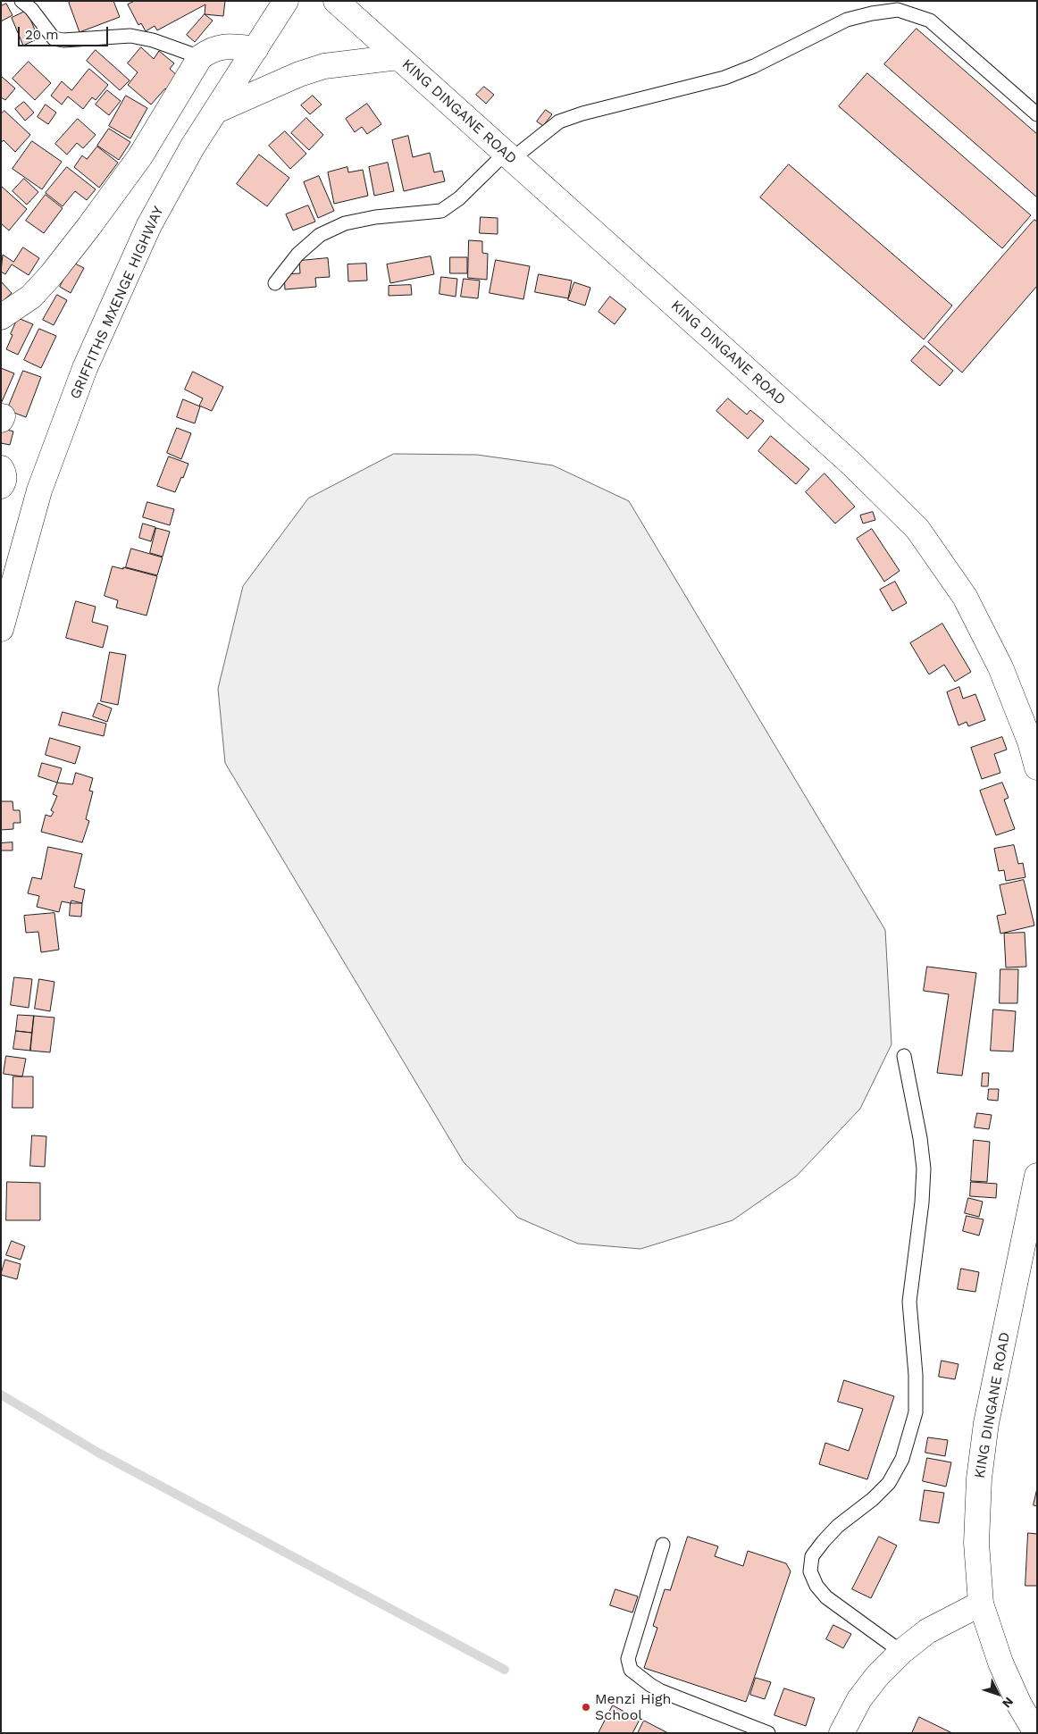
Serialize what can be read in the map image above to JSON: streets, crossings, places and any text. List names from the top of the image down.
{
  "streets": {
    "street": ["KING DINGANE ROAD", "GRIFFITHS MXENGE HIGHWAY"]
  },
  "places": ["Menzi High School"],
  "scale_bar": "20 m",
  "north": "bottom right"
}
